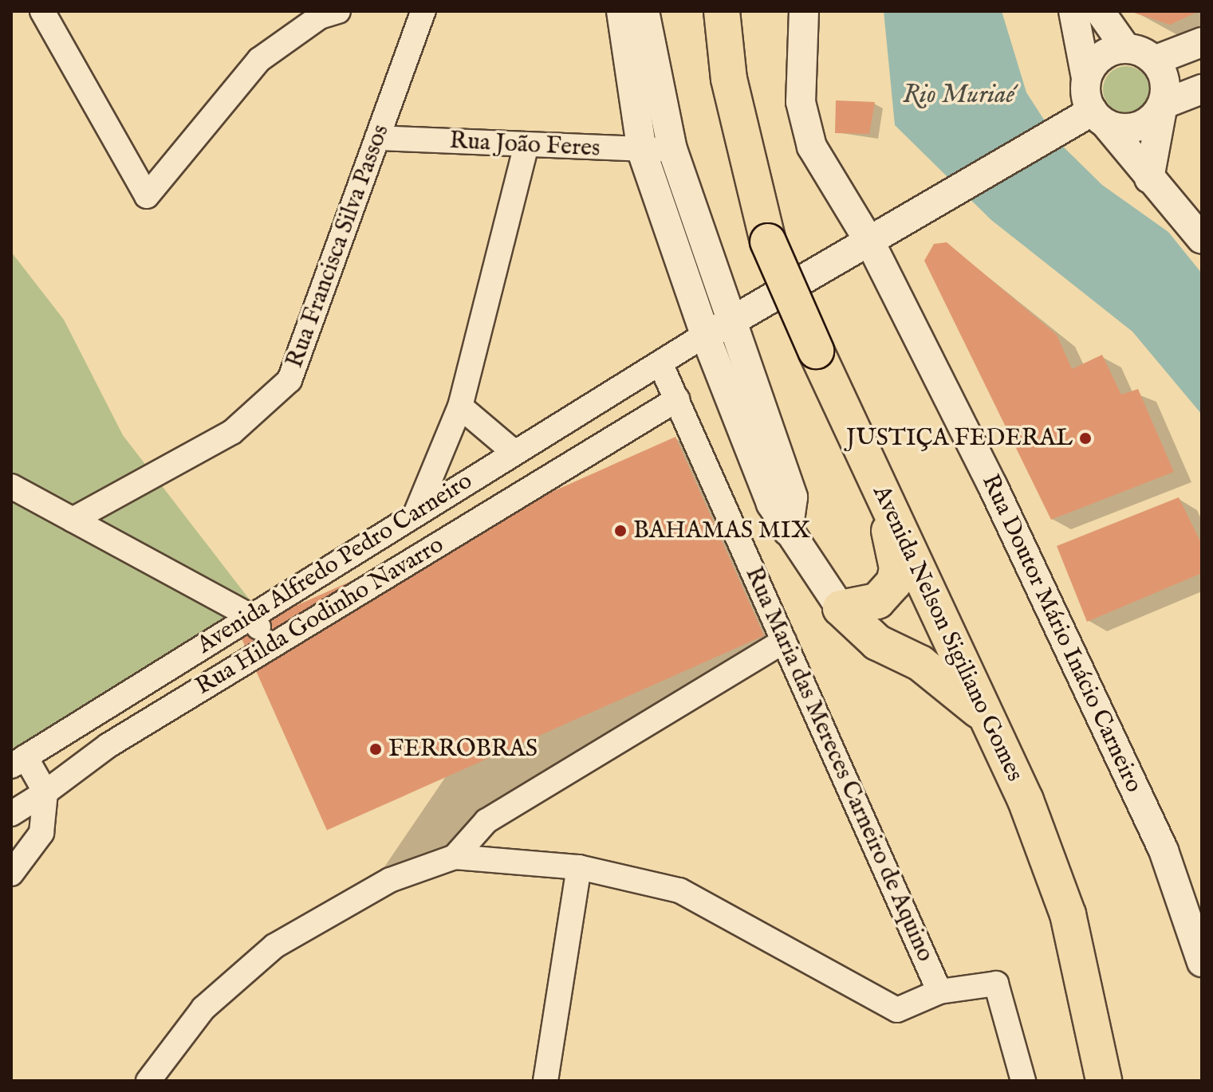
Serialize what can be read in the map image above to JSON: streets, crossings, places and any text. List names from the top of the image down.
{
  "streets": {
    "highway": ["Avenida Nelson Sigiliano Gomes"],
    "street": [
      "Rua João Feres",
      "Rua Francisca Silva Passos",
      "Avenida Alfredo Pedro Carneiro",
      "Rua Hilda Godinho Navarro",
      "Rua Doutor Mário Inácio Carneiro",
      "Rua Maria das Mereces Carneiro de Aquino"
    ]
  },
  "crossings": [
    ["Rua João Feres", "Rua Francisca Silva Passos"],
    ["Avenida Alfredo Pedro Carneiro", "Rua Maria das Mereces Carneiro de Aquino"],
    ["Rua Hilda Godinho Navarro", "Rua Maria das Mereces Carneiro de Aquino"]
  ],
  "water": ["Rio Muriaé"],
  "places": ["JUSTIÇA FEDERAL", "BAHAMAS MIX", "FERROBRAS"]
}
